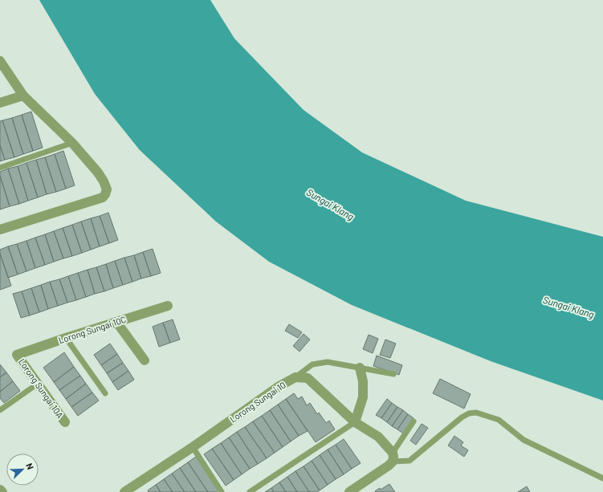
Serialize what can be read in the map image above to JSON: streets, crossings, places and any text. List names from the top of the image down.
{
  "streets": {
    "street": ["Lorong Sungai 10C", "Lorong Sungai 10A", "Lorong Sungai 10"]
  },
  "crossings": [
    ["Lorong Sungai 10C", "Lorong Sungai 10A"]
  ],
  "water": ["Sungai Klang"],
  "north": "top right"
}
